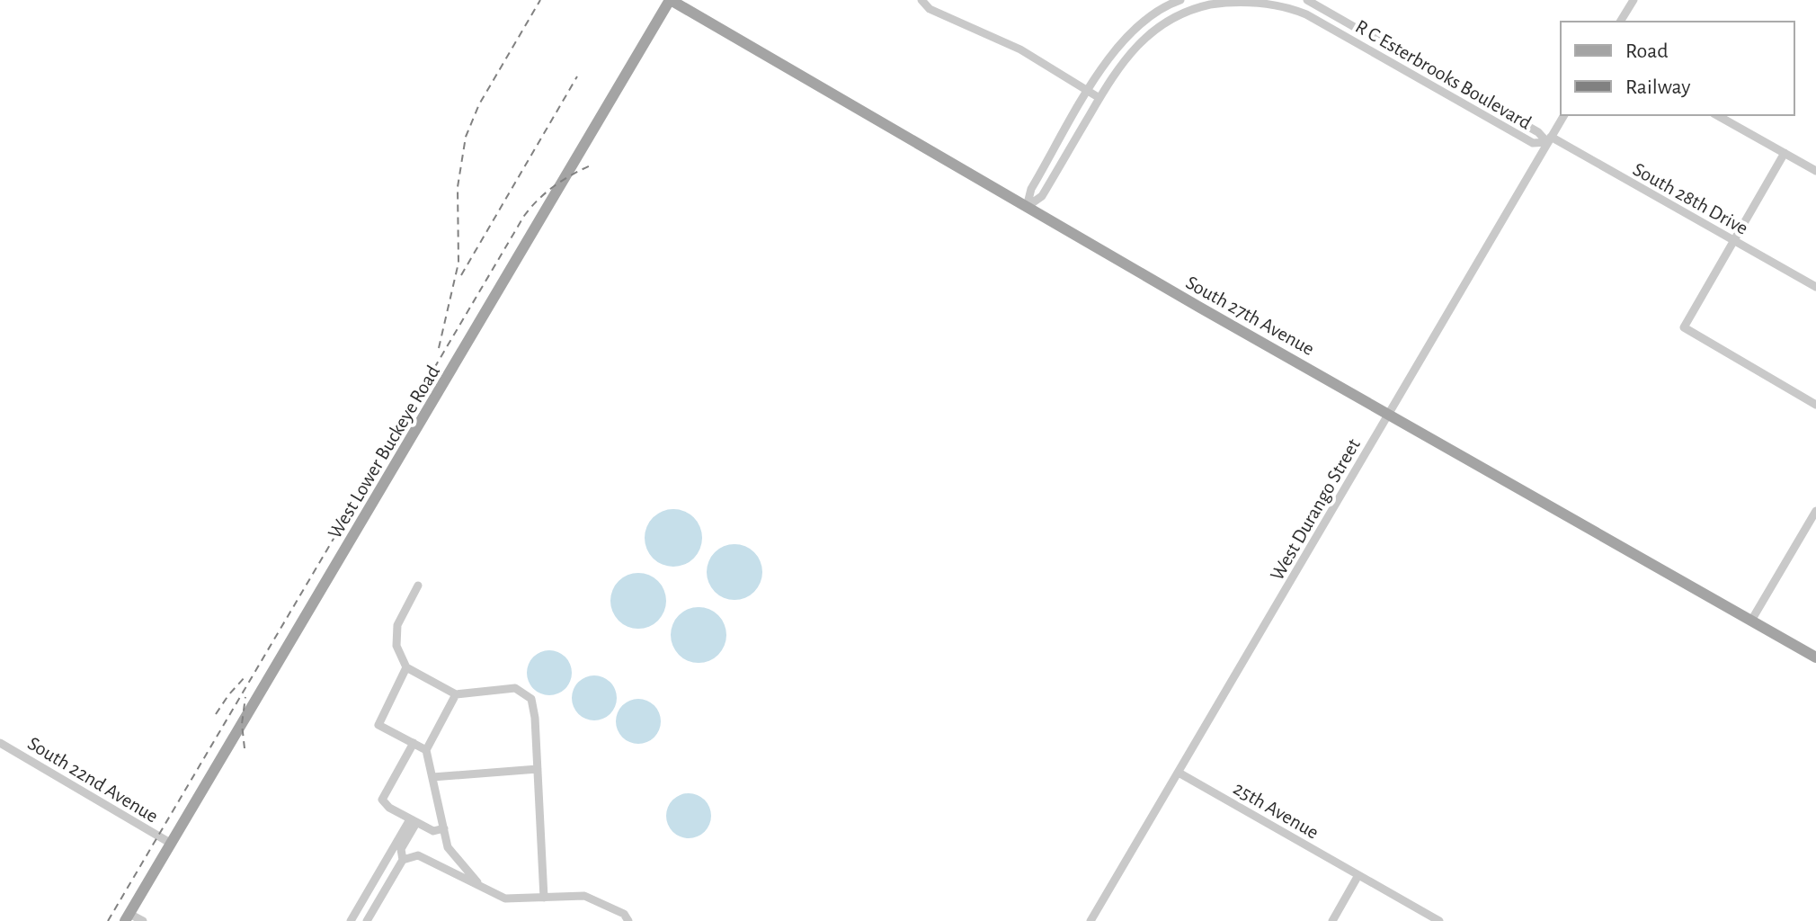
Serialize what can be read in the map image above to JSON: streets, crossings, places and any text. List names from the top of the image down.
{
  "streets": {
    "main road": ["South 27th Avenue", "West Lower Buckeye Road"],
    "street": [
      "R C Esterbrooks Boulevard",
      "South 28th Drive",
      "West Durango Street",
      "South 22nd Avenue",
      "25th Avenue"
    ]
  },
  "crossings": [
    ["R C Esterbrooks Boulevard", "South 28th Drive"],
    ["R C Esterbrooks Boulevard", "South 27th Avenue"],
    ["R C Esterbrooks Boulevard", "West Durango Street"],
    ["South 28th Drive", "West Durango Street"],
    ["South 27th Avenue", "West Lower Buckeye Road"],
    ["South 27th Avenue", "West Durango Street"],
    ["West Lower Buckeye Road", "South 22nd Avenue"],
    ["West Durango Street", "25th Avenue"]
  ],
  "legend": ["Road", "Railway"]
}
